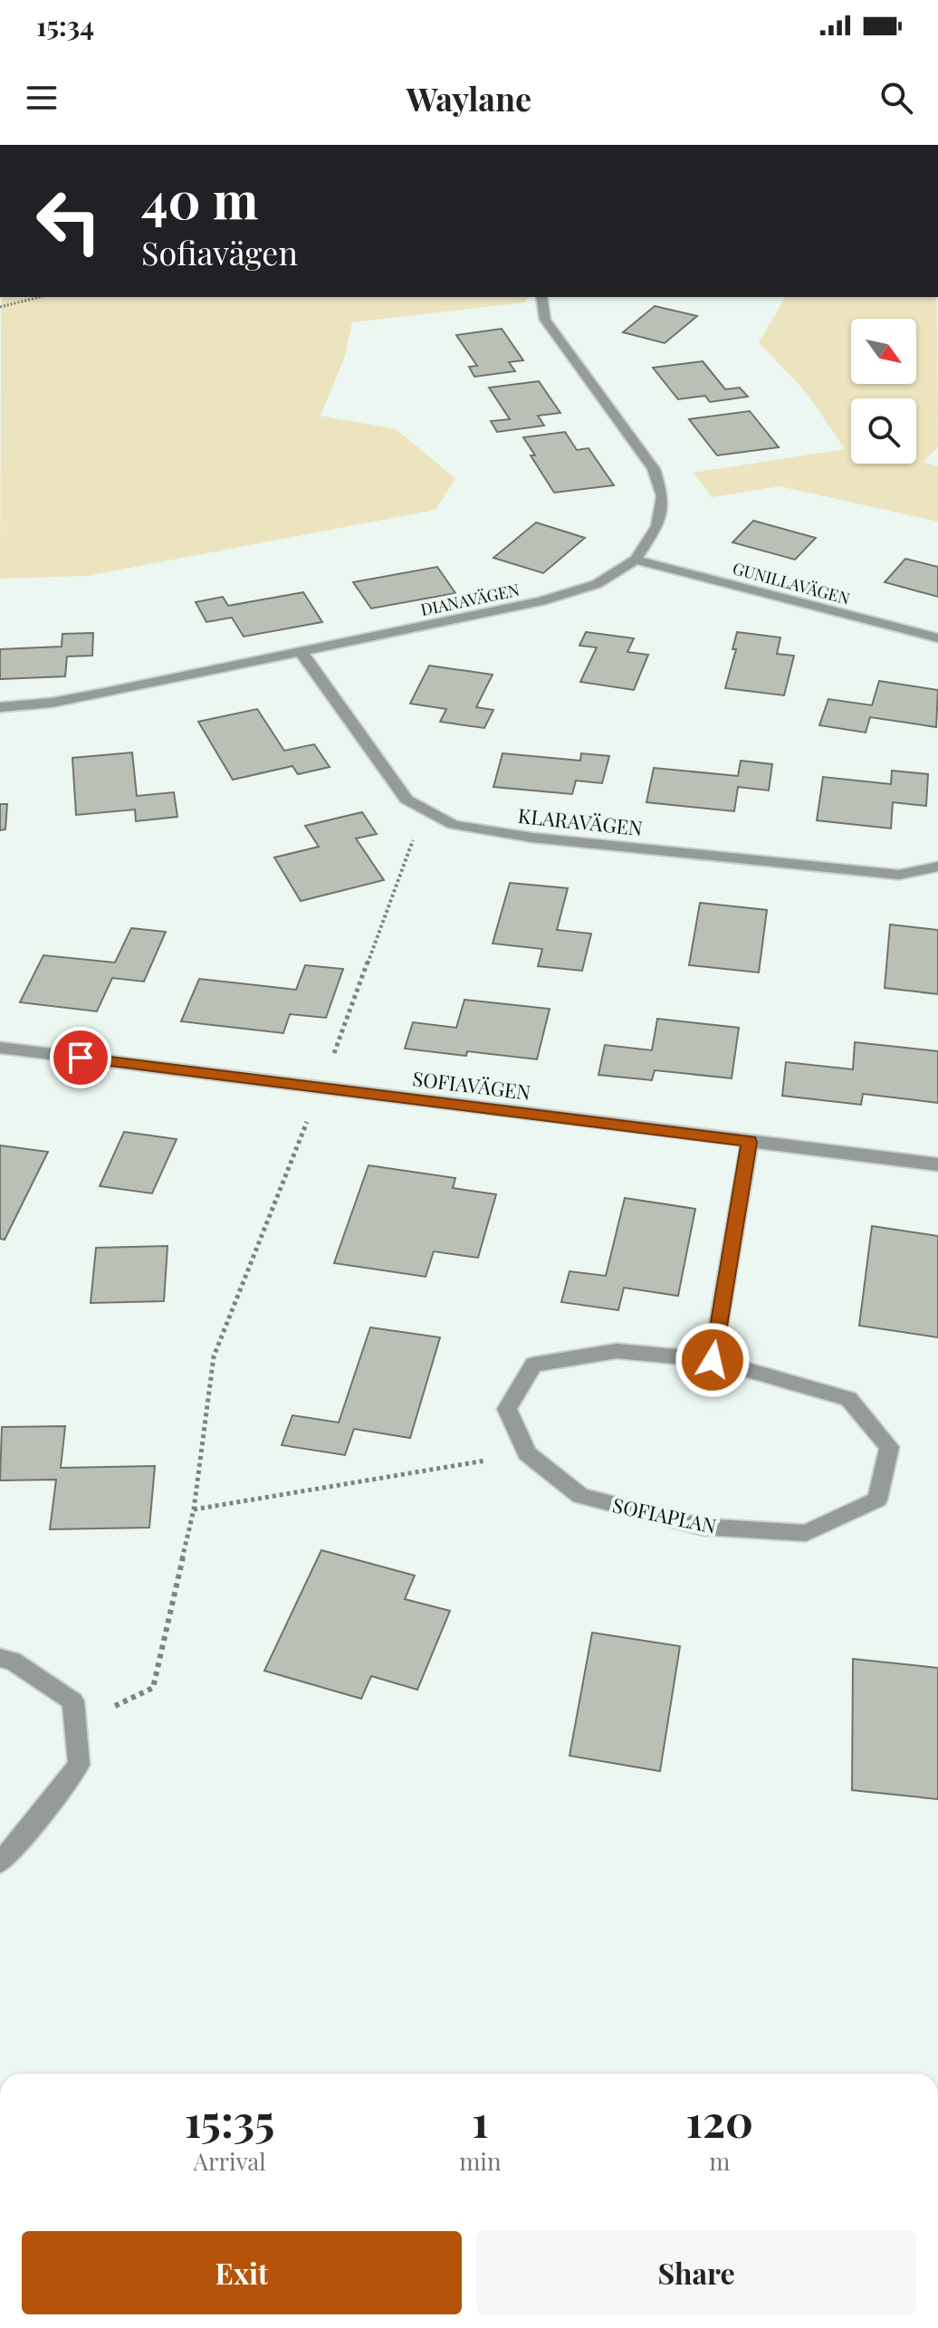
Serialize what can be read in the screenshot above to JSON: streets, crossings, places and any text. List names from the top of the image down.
{
  "streets": {
    "street": [
      "GUNILLAVÄGEN",
      "DIANAVÄGEN",
      "KLARAVÄGEN",
      "SOFIAVÄGEN",
      "SOFIAPLAN"
    ]
  },
  "crossings": [
    ["GUNILLAVÄGEN", "DIANAVÄGEN"],
    ["DIANAVÄGEN", "KLARAVÄGEN"]
  ],
  "north": "bottom right",
  "page": {
    "status": "15:34",
    "header": "Waylane",
    "turn": ["40 m", "Sofiavägen"],
    "eta": [
      "15:35",
      "Arrival",
      "1",
      "min",
      "120",
      "m"
    ],
    "buttons": ["Exit", "Share"]
  }
}
